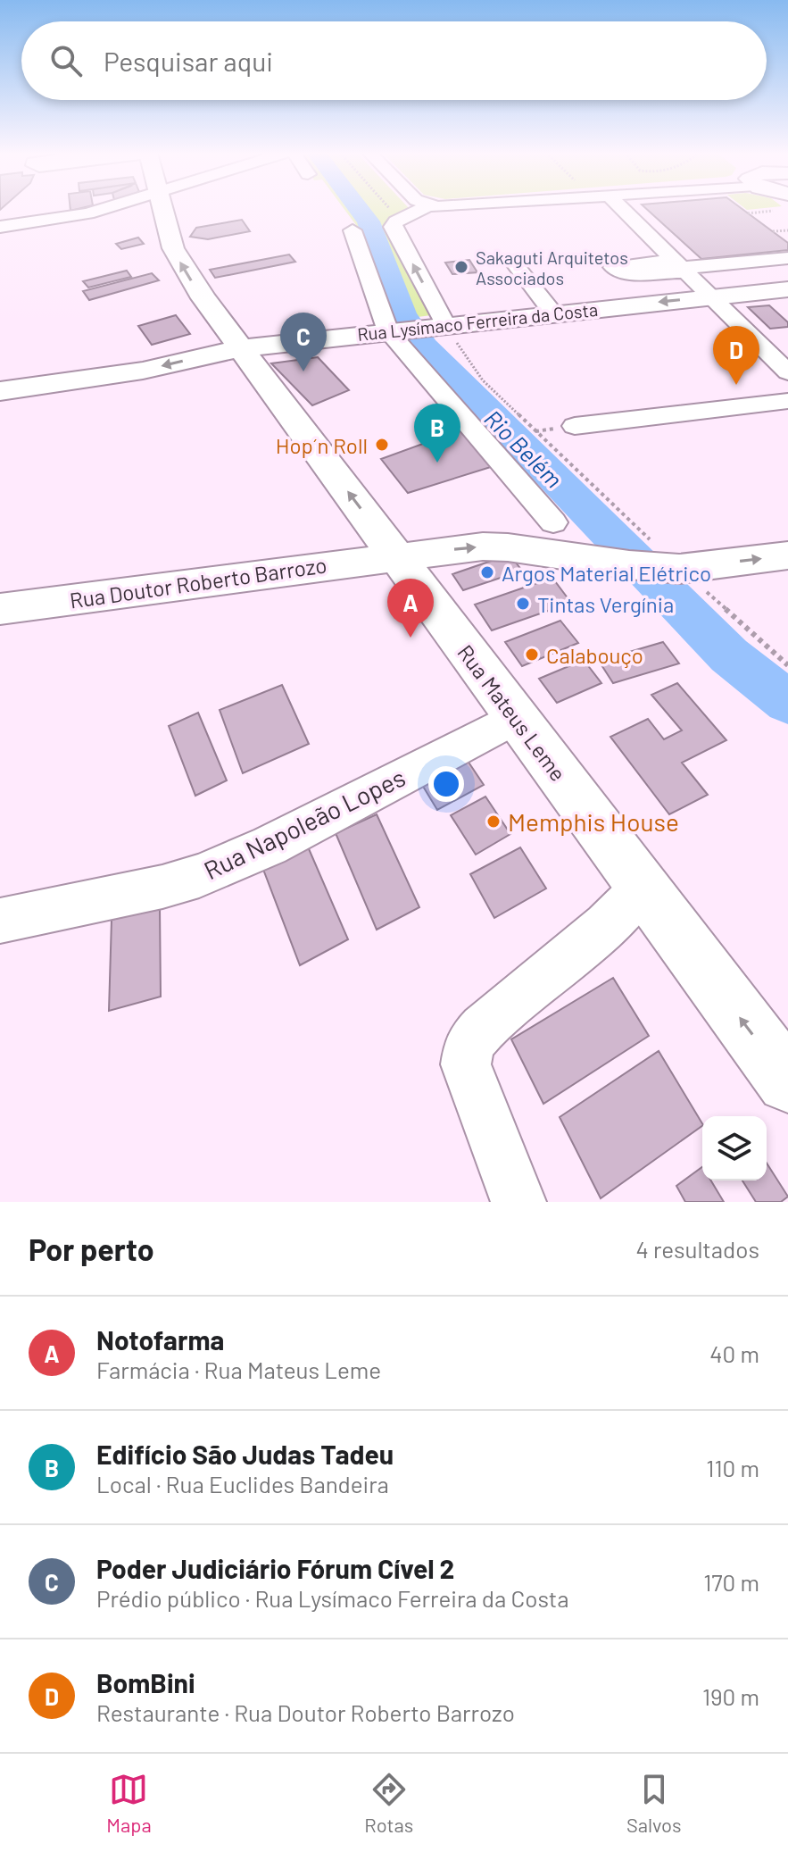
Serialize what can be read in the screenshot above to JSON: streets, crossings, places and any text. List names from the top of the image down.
{
  "streets": {
    "main road": ["Rua Lysímaco Ferreira da Costa", "Rua Doutor Roberto Barrozo", "Rua Mateus Leme"],
    "street": ["Rua Napoleão Lopes"]
  },
  "crossings": [
    ["Rua Lysímaco Ferreira da Costa", "Rua Mateus Leme"],
    ["Rua Doutor Roberto Barrozo", "Rua Mateus Leme"],
    ["Rua Mateus Leme", "Rua Napoleão Lopes"]
  ],
  "one_way": ["Rua Lysímaco Ferreira da Costa", "Rua Doutor Roberto Barrozo", "Rua Mateus Leme"],
  "water": ["Rio Belém"],
  "places": [
    "Sakaguti Arquitetos Associados",
    "Hop´n Roll",
    "Argos Material Elétrico",
    "Tintas Vergínia",
    "Calabouço",
    "Memphis House"
  ],
  "page": {
    "search": "Pesquisar aqui",
    "pins": [
      "C",
      "D",
      "B",
      "A"
    ],
    "heading": ["Por perto", "4 resultados"],
    "list": [
      {
        "mark": "A",
        "name": "Notofarma",
        "note": "Farmácia · Rua Mateus Leme",
        "value": "40 m"
      },
      {
        "mark": "B",
        "name": "Edifício São Judas Tadeu",
        "note": "Local · Rua Euclides Bandeira",
        "value": "110 m"
      },
      {
        "mark": "C",
        "name": "Poder Judiciário Fórum Cível 2",
        "note": "Prédio público · Rua Lysímaco Ferreira da Costa",
        "value": "170 m"
      },
      {
        "mark": "D",
        "name": "BomBini",
        "note": "Restaurante · Rua Doutor Roberto Barrozo",
        "value": "190 m"
      }
    ],
    "nav": ["Mapa", "Rotas", "Salvos"]
  }
}
